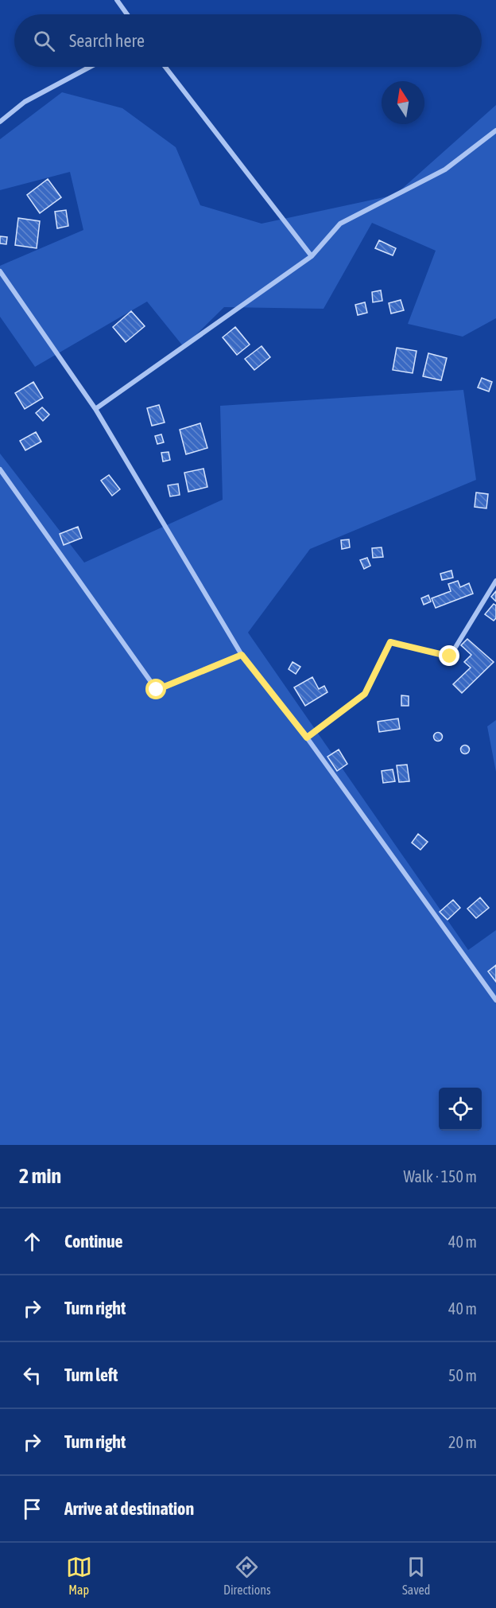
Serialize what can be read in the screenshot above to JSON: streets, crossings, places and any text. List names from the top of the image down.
{
  "north": "top",
  "page": {
    "search": "Search here",
    "heading": ["2 min", "Walk · 150 m"],
    "list": [
      ["Continue", "40 m"],
      ["Turn right", "40 m"],
      ["Turn left", "50 m"],
      ["Turn right", "20 m"],
      "Arrive at destination"
    ],
    "nav": ["Map", "Directions", "Saved"]
  }
}
